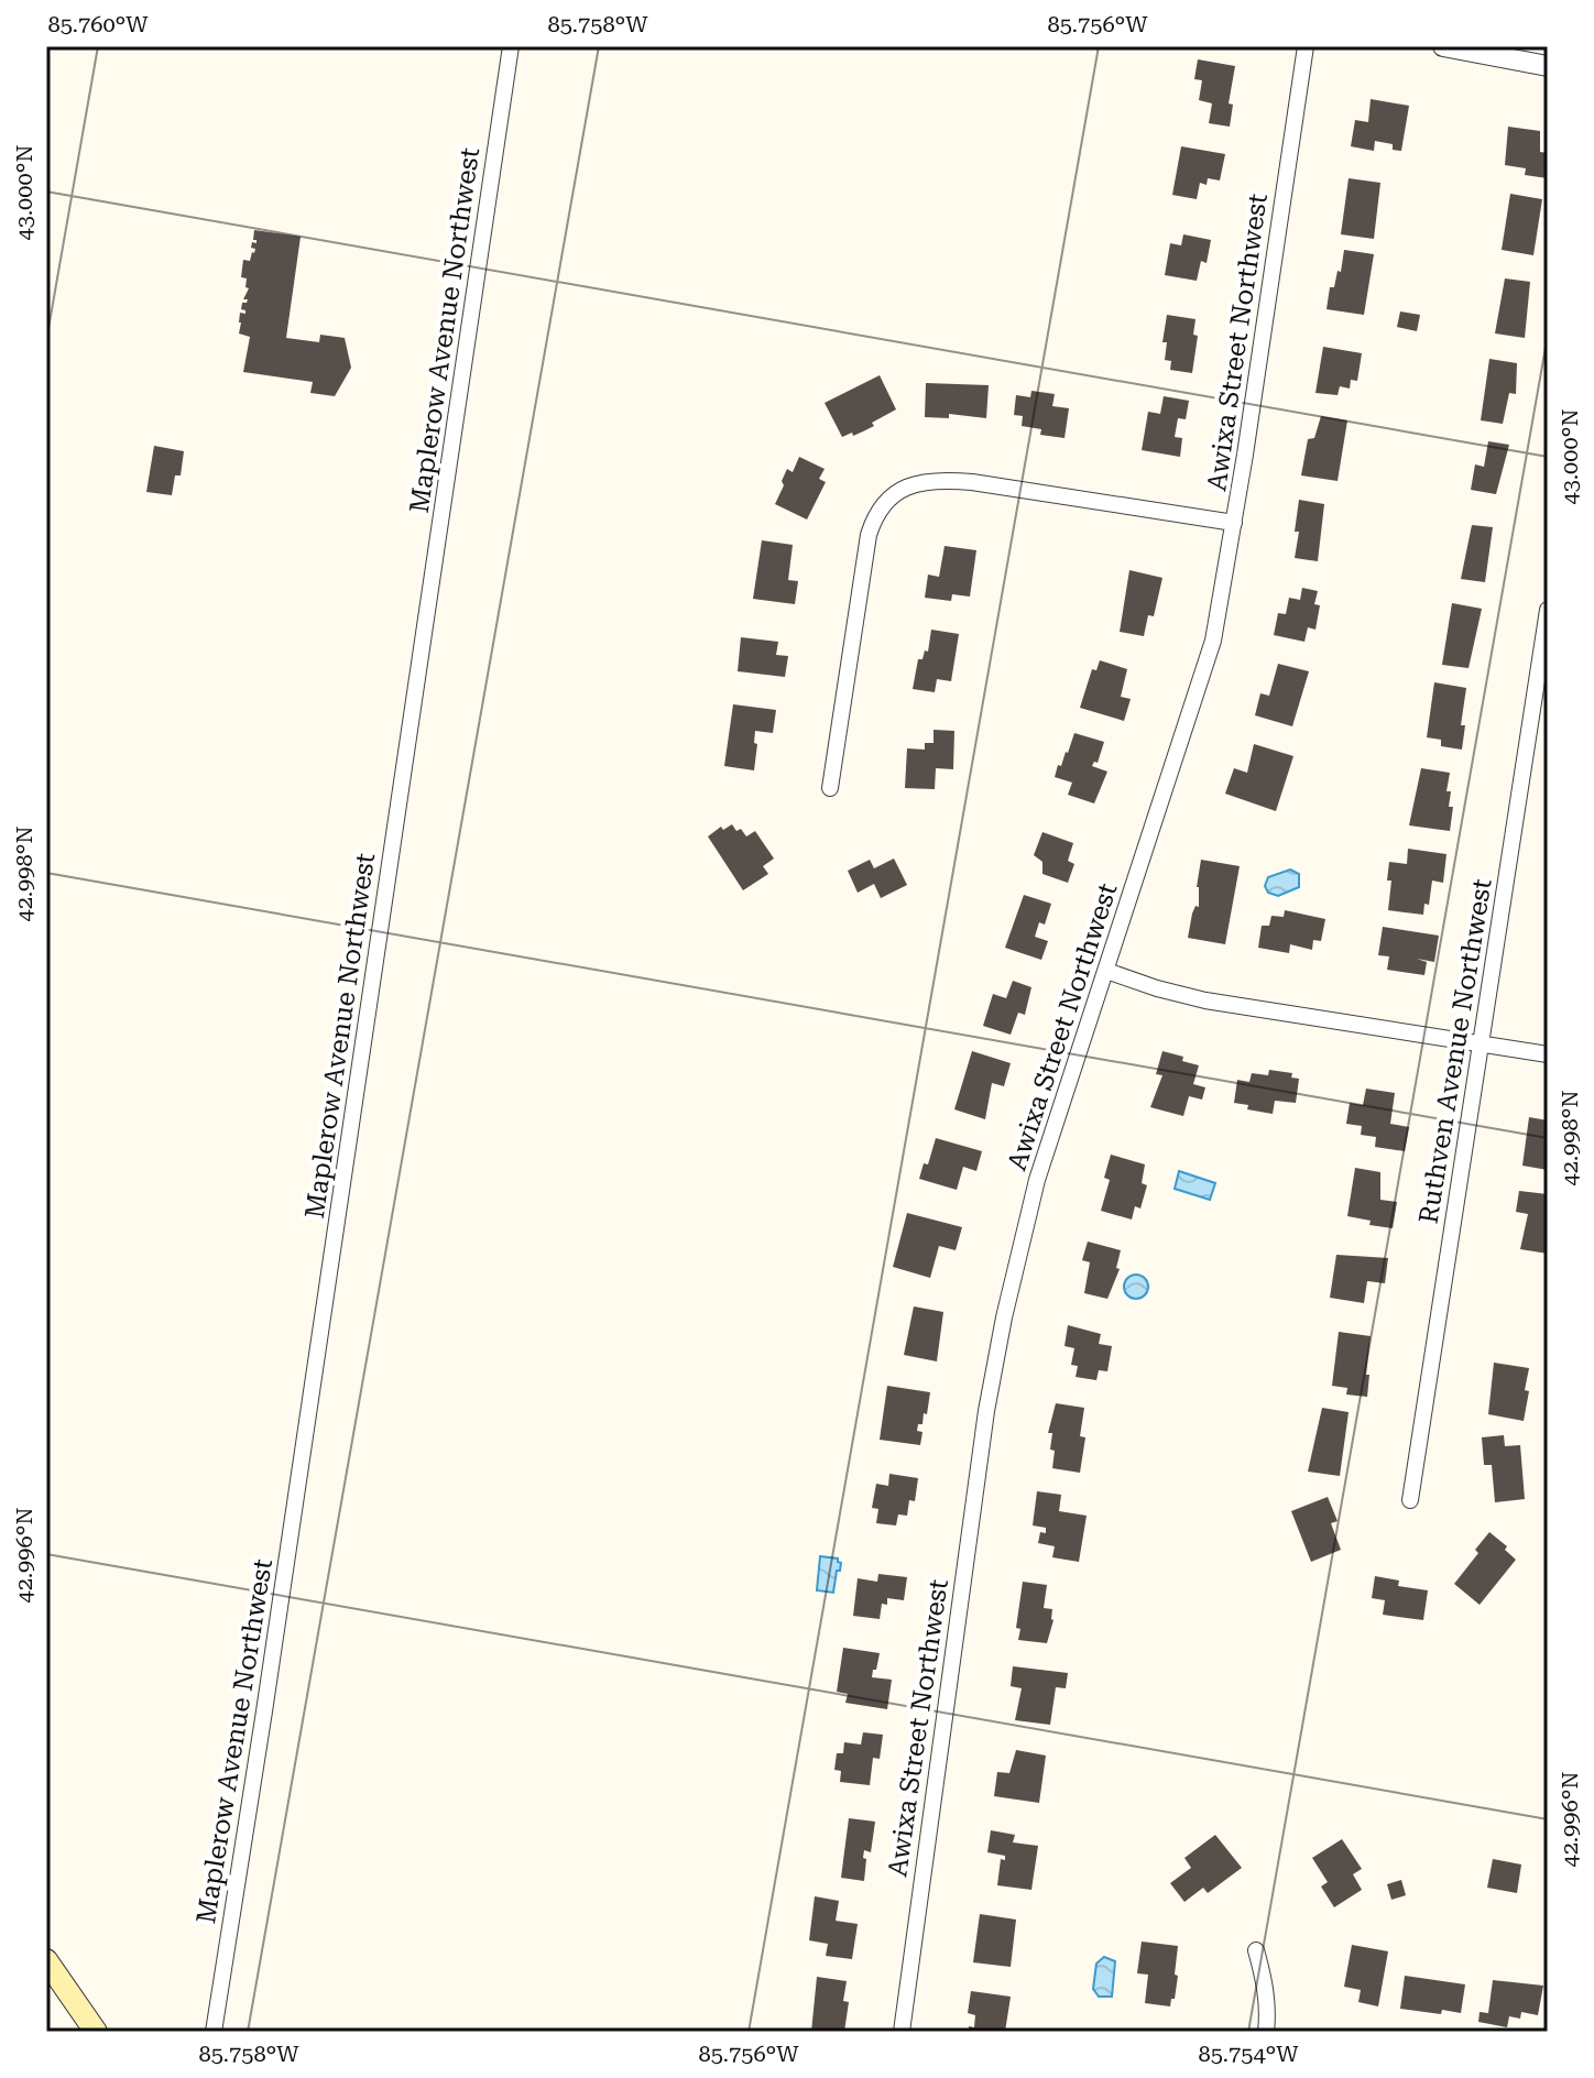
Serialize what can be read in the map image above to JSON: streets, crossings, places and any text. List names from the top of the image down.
{
  "streets": {
    "street": ["Maplerow Avenue Northwest", "Awixa Street Northwest", "Ruthven Avenue Northwest"]
  },
  "coordinates": [
    "85.760°W",
    "85.758°W",
    "85.756°W",
    "43.000°N",
    "42.998°N",
    "42.996°N",
    "85.754°W"
  ]
}
